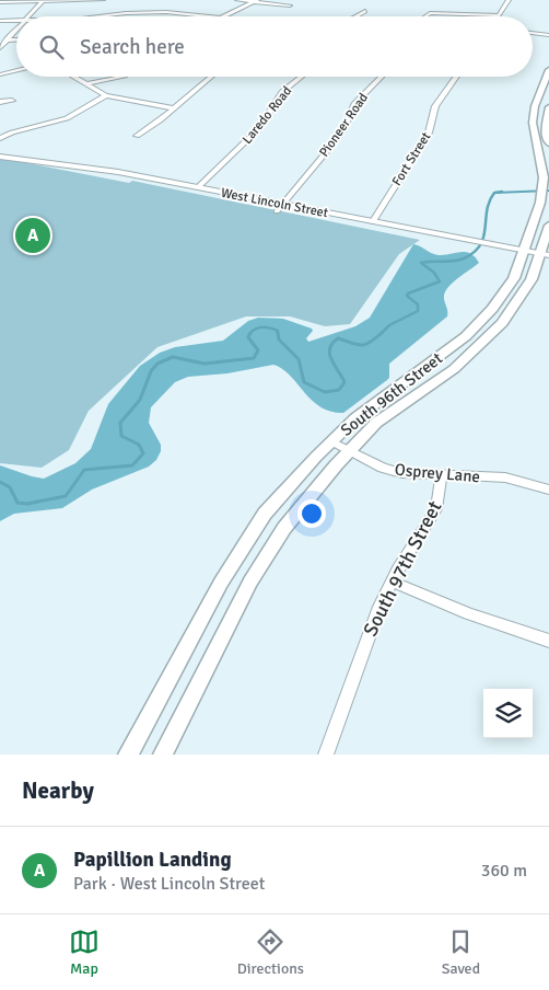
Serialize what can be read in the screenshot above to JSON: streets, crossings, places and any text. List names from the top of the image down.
{
  "streets": {
    "main road": ["South 96th Street"],
    "street": [
      "Laredo Road",
      "Pioneer Road",
      "Fort Street",
      "West Lincoln Street",
      "Osprey Lane",
      "South 97th Street"
    ]
  },
  "crossings": [
    ["Laredo Road", "West Lincoln Street"],
    ["Pioneer Road", "West Lincoln Street"],
    ["Fort Street", "West Lincoln Street"],
    ["West Lincoln Street", "South 96th Street"],
    ["South 96th Street", "Osprey Lane"],
    ["Osprey Lane", "South 97th Street"]
  ],
  "page": {
    "search": "Search here",
    "pins": "A",
    "heading": "Nearby",
    "list": [
      {
        "mark": "A",
        "name": "Papillion Landing",
        "note": "Park · West Lincoln Street",
        "value": "360 m"
      }
    ],
    "nav": ["Map", "Directions", "Saved"]
  }
}
